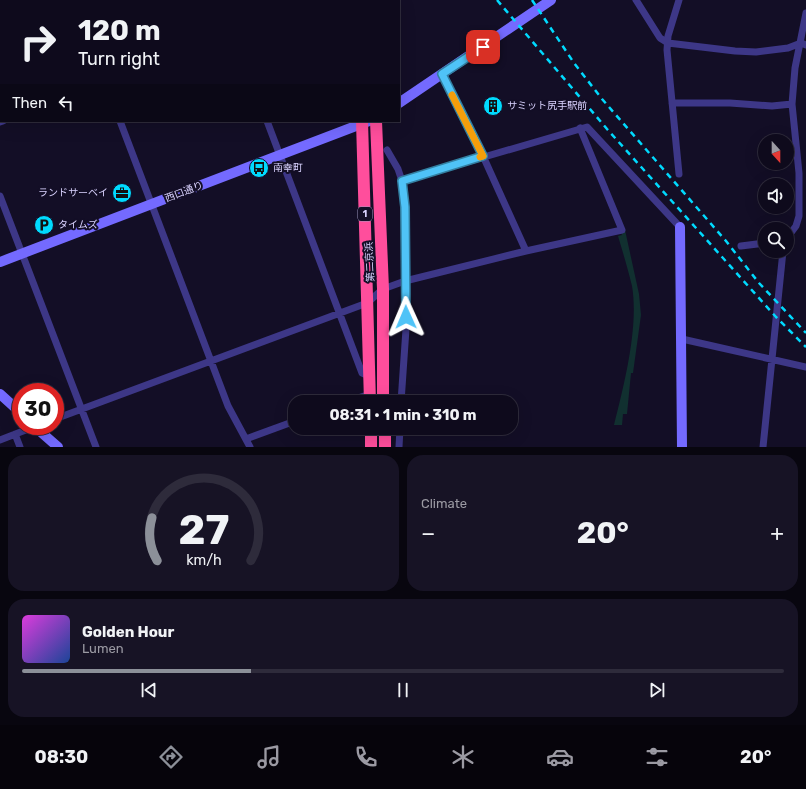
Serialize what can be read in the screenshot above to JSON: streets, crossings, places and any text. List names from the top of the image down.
{
  "streets": {
    "highway": ["1", "第二京浜"],
    "main road": ["西口通り"]
  },
  "crossings": [
    ["西口通り", "第二京浜"]
  ],
  "places": {
    "building": ["サミット尻手駅前"],
    "bus stop": ["南幸町"],
    "office": ["ランドサーベイ"],
    "parking": ["タイムズ"]
  },
  "north": "bottom",
  "page": {
    "turn": ["120 m", "Turn right"],
    "then": "Then",
    "limit": "30",
    "trip": "08:31 · 1 min · 310 m",
    "tile": "Climate",
    "heat": ["−", "20°", "+"],
    "song": ["Golden Hour", "Lumen"],
    "tabs": ["08:30", "20°"],
    "gauge": ["27", "km/h"]
  }
}
